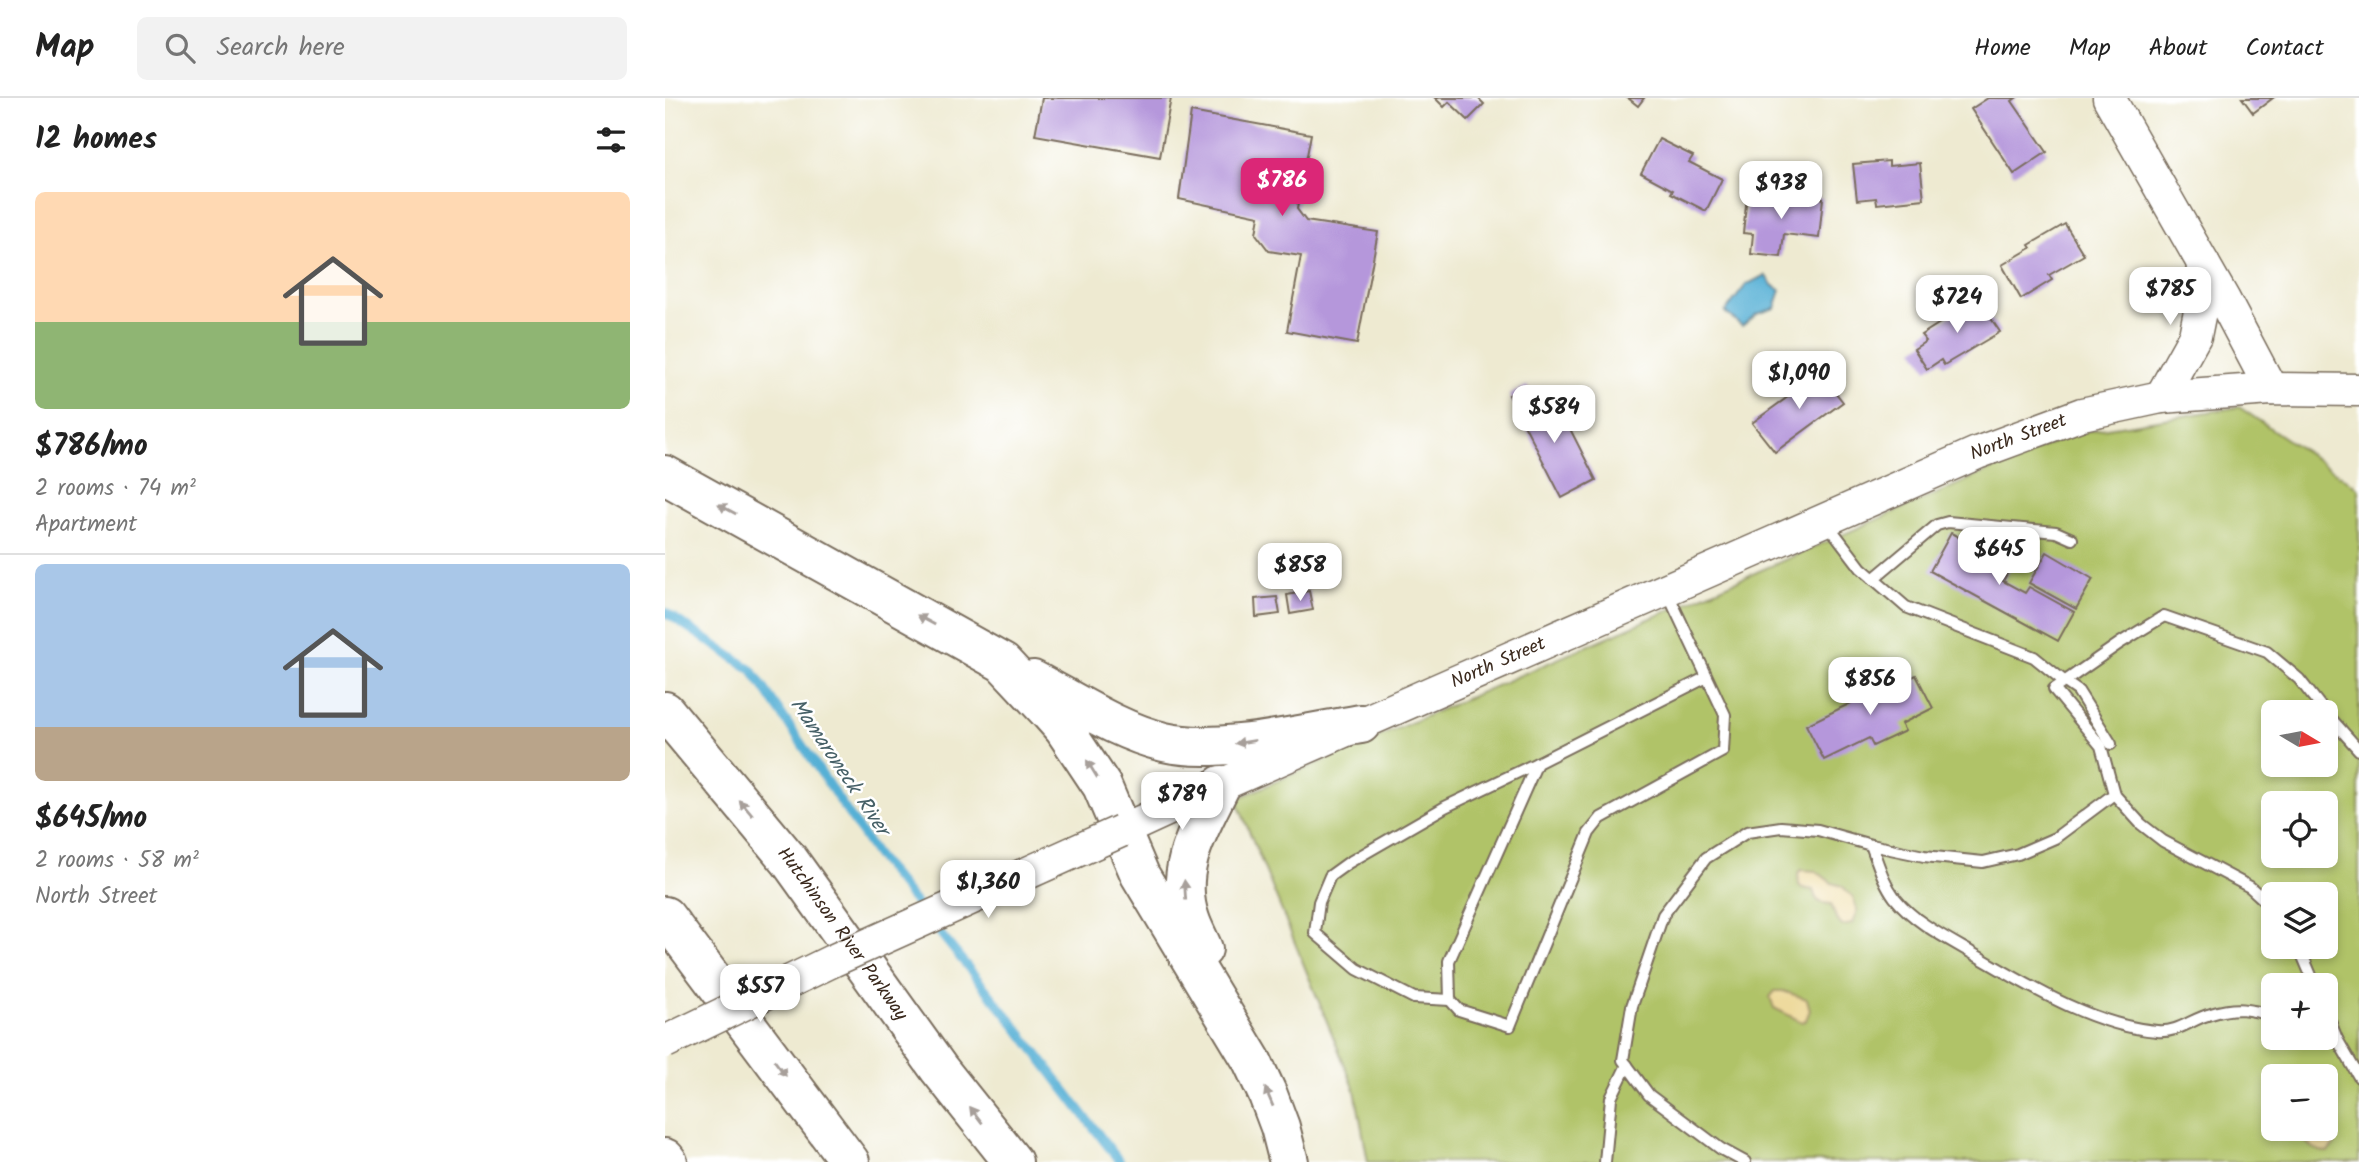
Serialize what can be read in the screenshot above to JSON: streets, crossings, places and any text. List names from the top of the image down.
{
  "streets": {
    "highway": ["Hutchinson River Parkway"],
    "main road": ["North Street"]
  },
  "water": ["Mamaroneck River"],
  "north": "right",
  "page": {
    "header": "Map",
    "search": "Search here",
    "nav": [
      "Home",
      "Map",
      "About",
      "Contact"
    ],
    "heading": "12 homes",
    "price": [
      "$786",
      "$938",
      "$785",
      "$724",
      "$1,090",
      "$584",
      "$645",
      "$858",
      "$856",
      "$789",
      "$1,360",
      "$557"
    ],
    "list": [
      {
        "name": "$786/mo",
        "note": "2 rooms · 74 m² · Apartment"
      },
      {
        "name": "$645/mo",
        "note": "2 rooms · 58 m² · North Street"
      }
    ],
    "map_buttons": ["+", "−"]
  }
}
